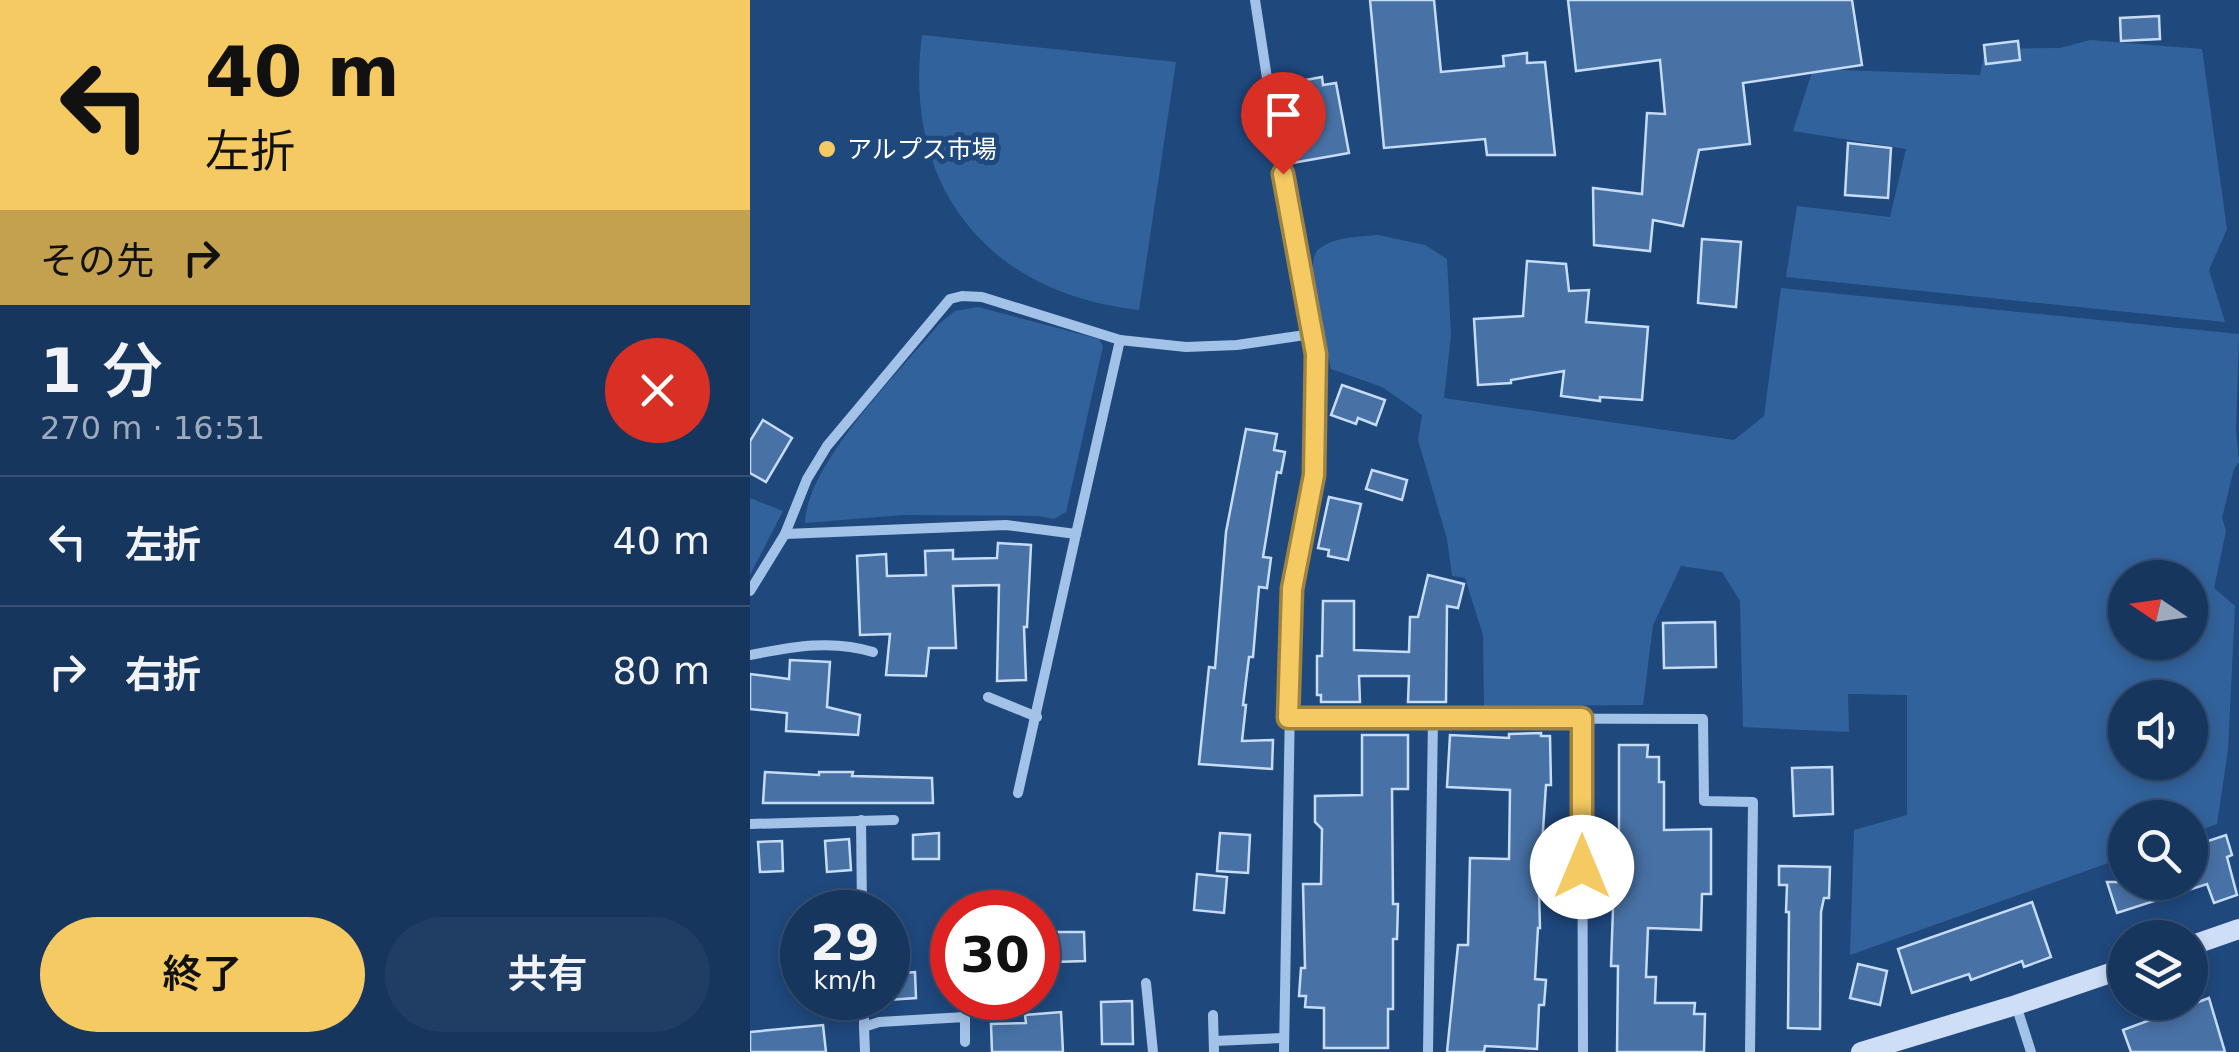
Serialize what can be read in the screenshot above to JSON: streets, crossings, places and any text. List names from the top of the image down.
{
  "places": ["アルプス市場"],
  "north": "left",
  "page": {
    "turn": ["40 m", "左折"],
    "then": "その先",
    "heading": ["1 分", "270 m · 16:51"],
    "list": [
      {
        "name": "左折",
        "value": "40 m"
      },
      {
        "name": "右折",
        "value": "80 m"
      }
    ],
    "speed": "29 km/h",
    "limit": "30",
    "buttons": ["終了", "共有"]
  }
}
